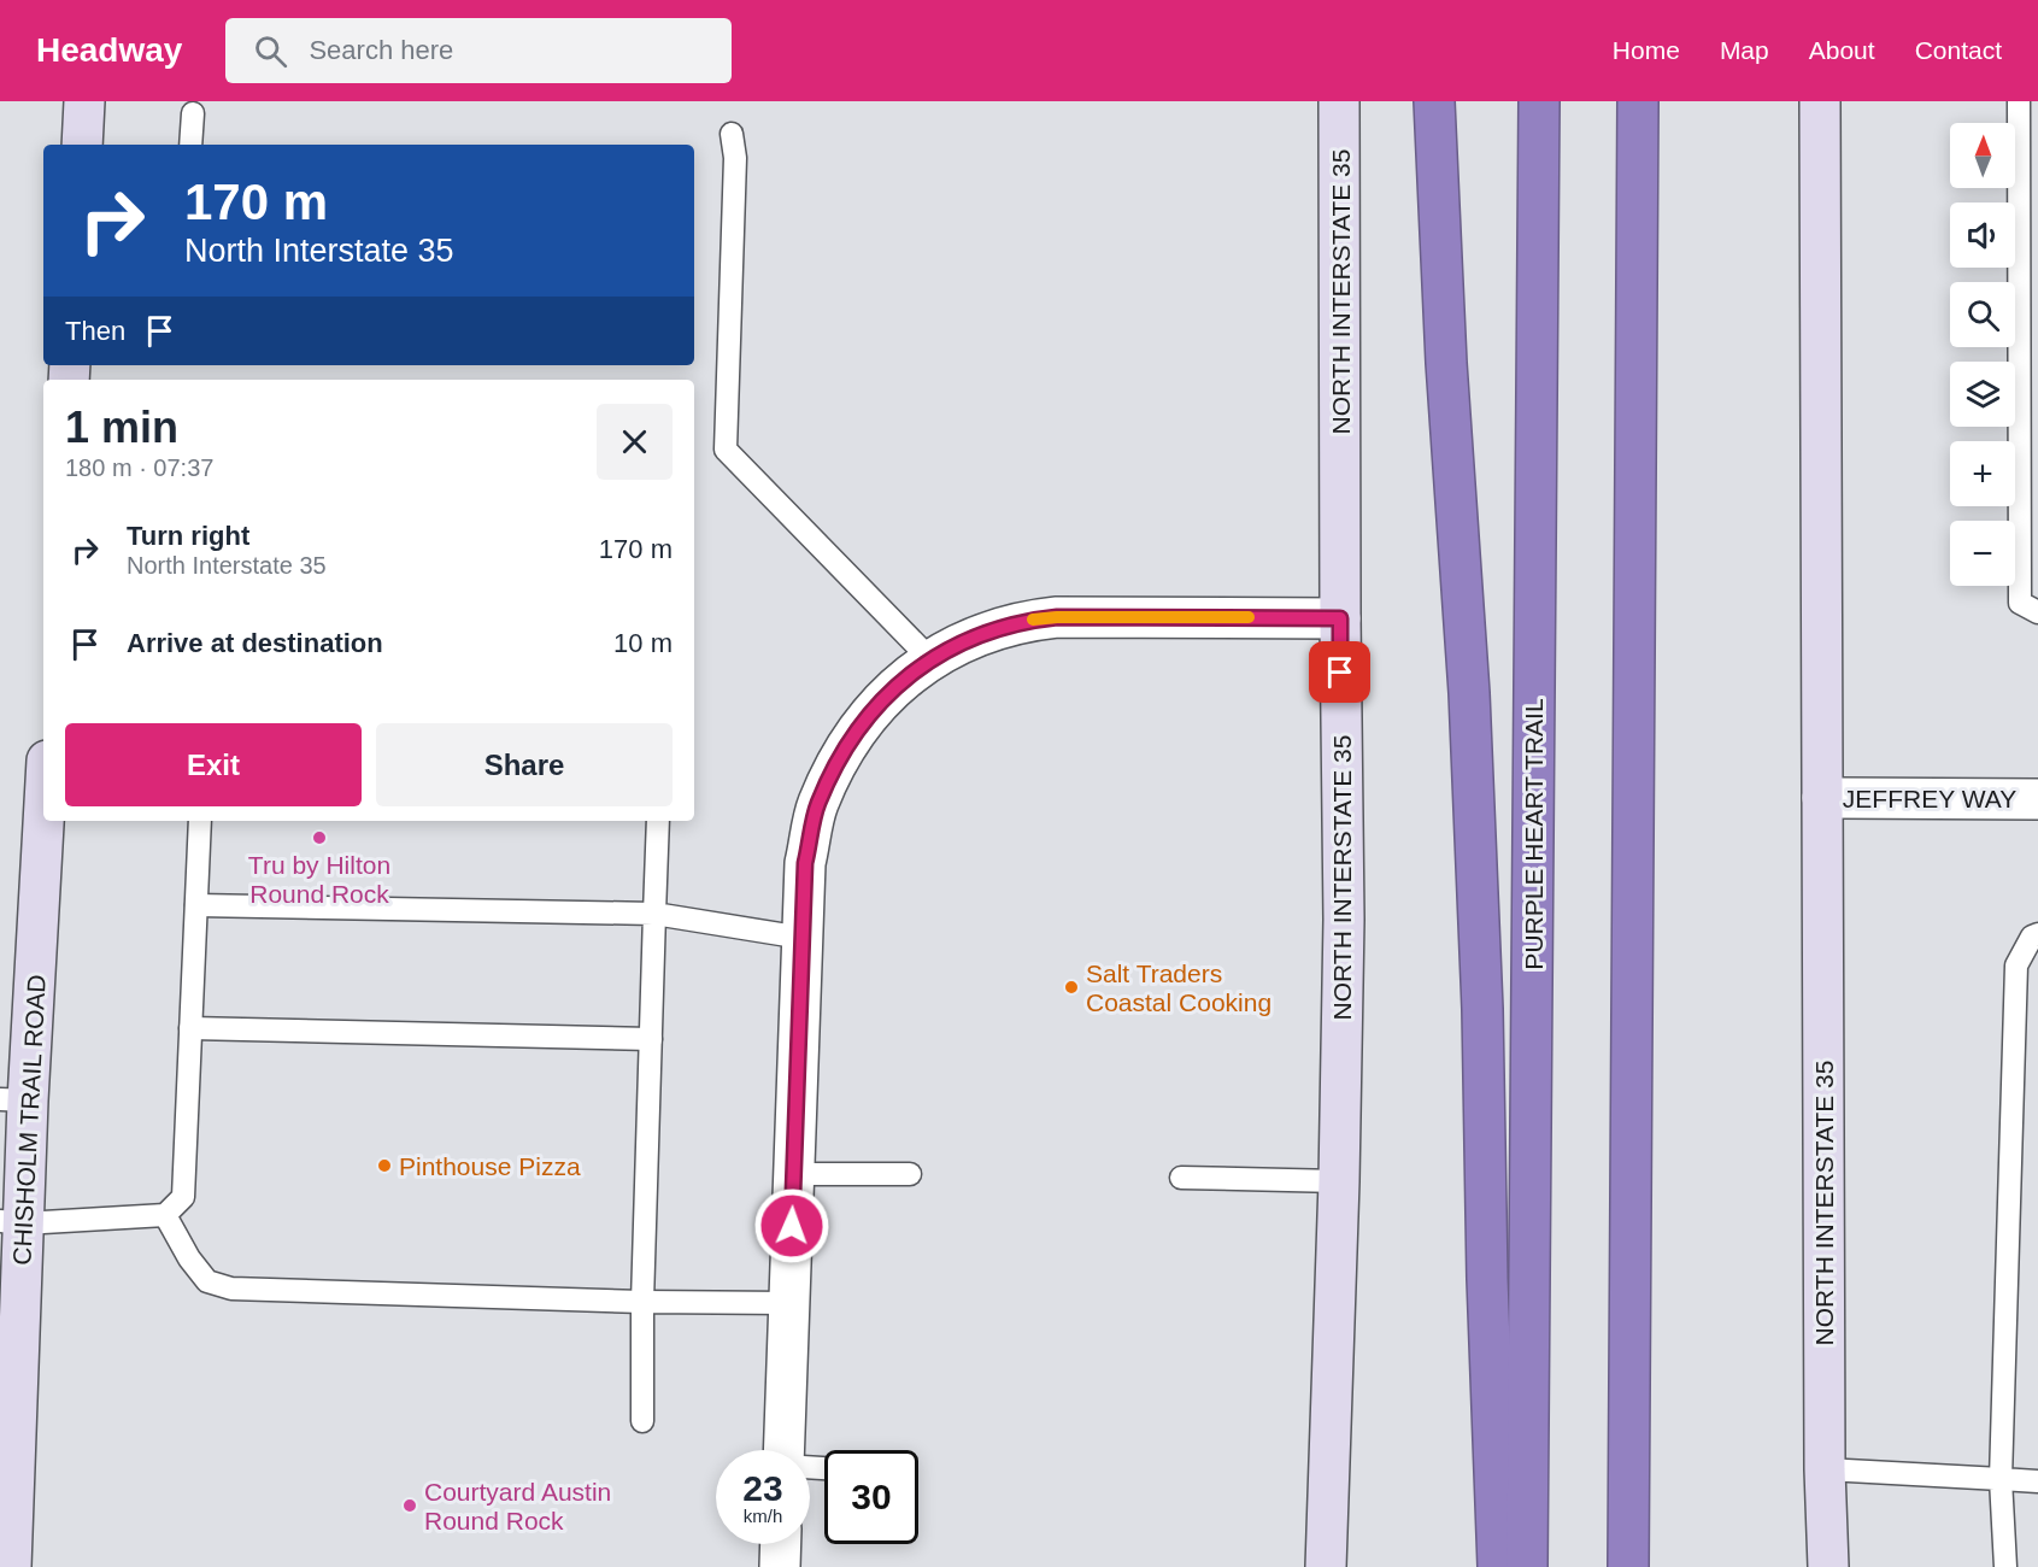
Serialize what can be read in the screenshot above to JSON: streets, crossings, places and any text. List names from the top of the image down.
{
  "streets": {
    "highway": ["PURPLE HEART TRAIL"],
    "main road": ["NORTH INTERSTATE 35", "CHISHOLM TRAIL ROAD"],
    "street": ["JEFFREY WAY"]
  },
  "crossings": [
    ["NORTH INTERSTATE 35", "JEFFREY WAY"]
  ],
  "places": [
    "Tru by Hilton Round Rock",
    "Salt Traders Coastal Cooking",
    "Pinthouse Pizza",
    "Courtyard Austin Round Rock"
  ],
  "north": "top",
  "page": {
    "header": "Headway",
    "search": "Search here",
    "nav": [
      "Home",
      "Map",
      "About",
      "Contact"
    ],
    "map_buttons": ["+", "−"],
    "turn": ["170 m", "North Interstate 35"],
    "then": "Then",
    "heading": ["1 min", "180 m · 07:37"],
    "list": [
      {
        "name": "Turn right",
        "note": "North Interstate 35",
        "value": "170 m"
      },
      {
        "name": "Arrive at destination",
        "value": "10 m"
      }
    ],
    "buttons": ["Exit", "Share"],
    "speed": "23 km/h",
    "limit": "30"
  }
}
